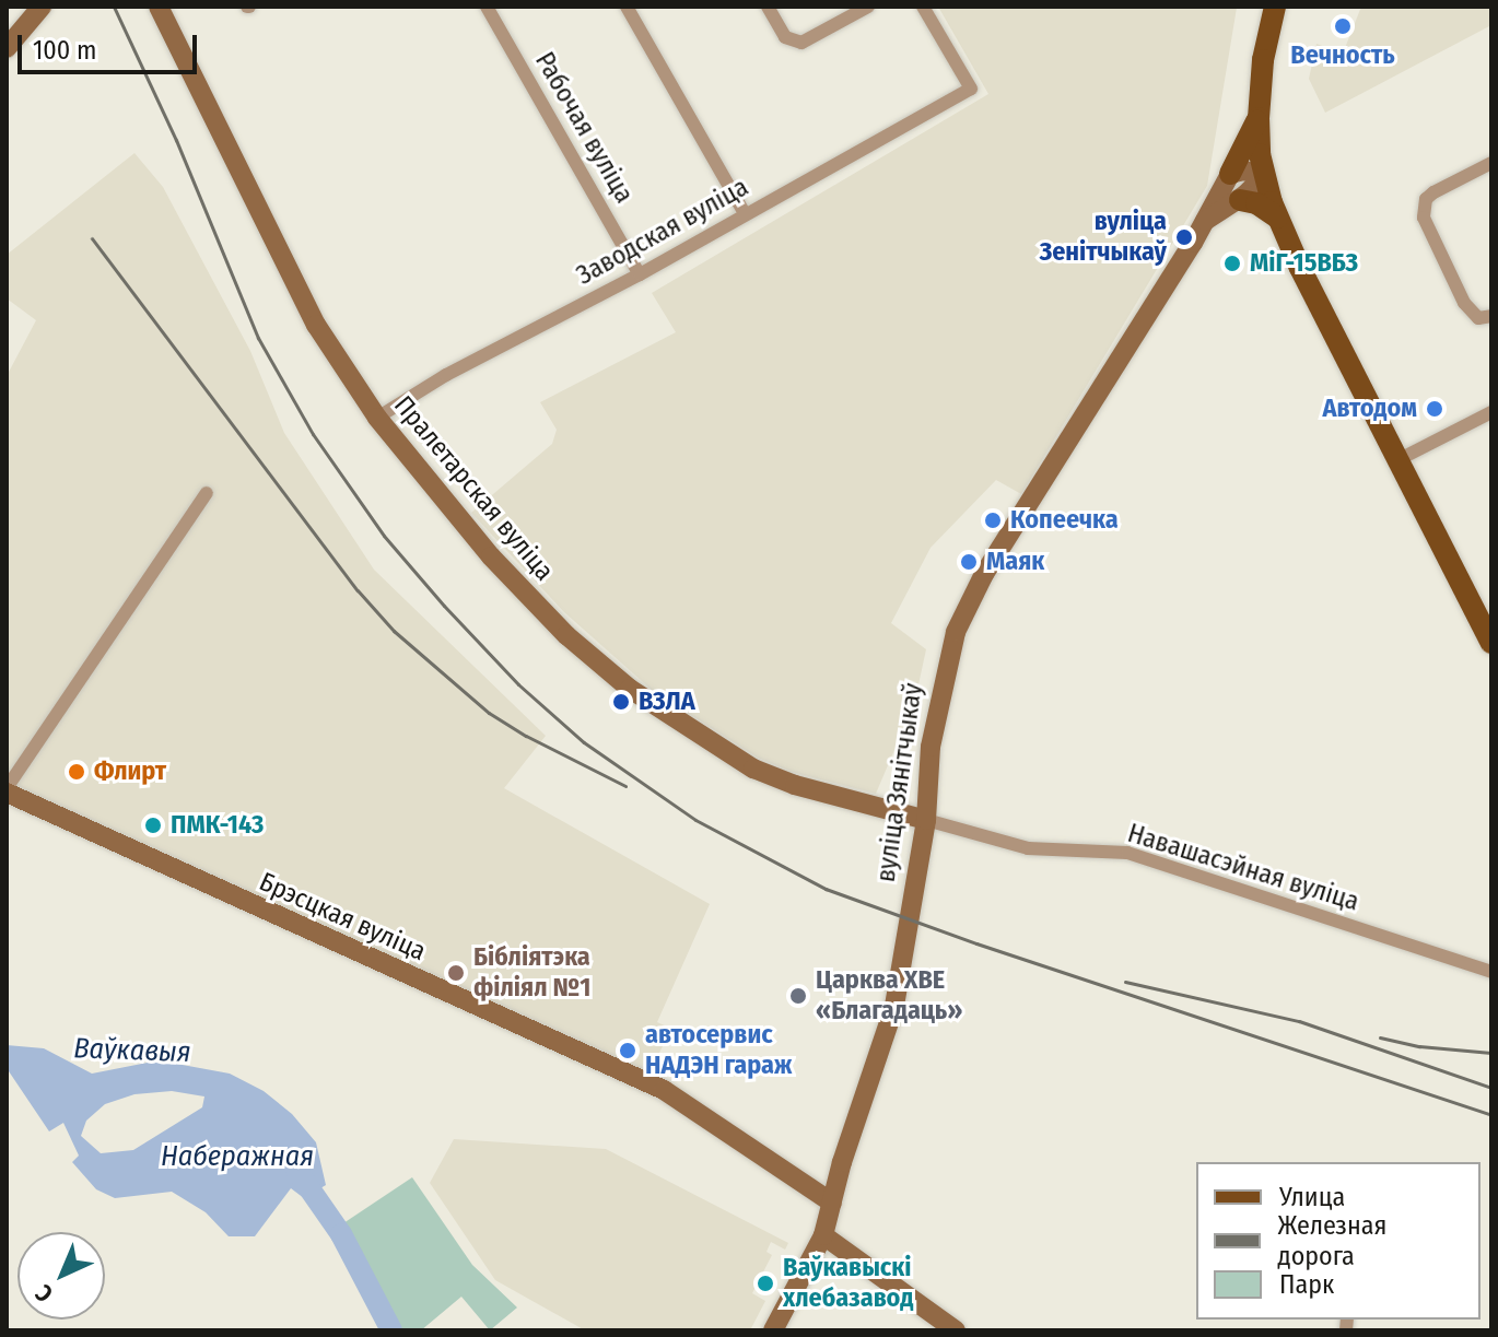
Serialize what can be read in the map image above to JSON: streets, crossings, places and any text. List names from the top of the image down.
{
  "streets": {
    "street": [
      "Рабочая вуліца",
      "Заводская вуліца",
      "Пралетарская вуліца",
      "вуліца Зянітчыкаў",
      "Навашасэйная вуліца",
      "Брэсцкая вуліца"
    ]
  },
  "crossings": [
    ["Рабочая вуліца", "Заводская вуліца"],
    ["Заводская вуліца", "Пралетарская вуліца"],
    ["Пралетарская вуліца", "вуліца Зянітчыкаў"],
    ["Пралетарская вуліца", "Навашасэйная вуліца"],
    ["вуліца Зянітчыкаў", "Навашасэйная вуліца"],
    ["вуліца Зянітчыкаў", "Брэсцкая вуліца"]
  ],
  "water": ["Ваўкавыя", "Наберажная"],
  "places": [
    "Вечность",
    "вуліца Зенітчыкаў",
    "МіГ-15ВБЗ",
    "Автодом",
    "Копеечка",
    "Маяк",
    "ВЗЛА",
    "Флирт",
    "ПМК-143",
    "Бібліятэка філіял №1",
    "Царква ХВЕ «Благадаць»",
    "автосервис НАДЭН гараж",
    "Ваўкавыскі хлебазавод"
  ],
  "legend": ["Улица", "Железная дорога", "Парк"],
  "scale_bar": "100 m",
  "north": "bottom left"
}
